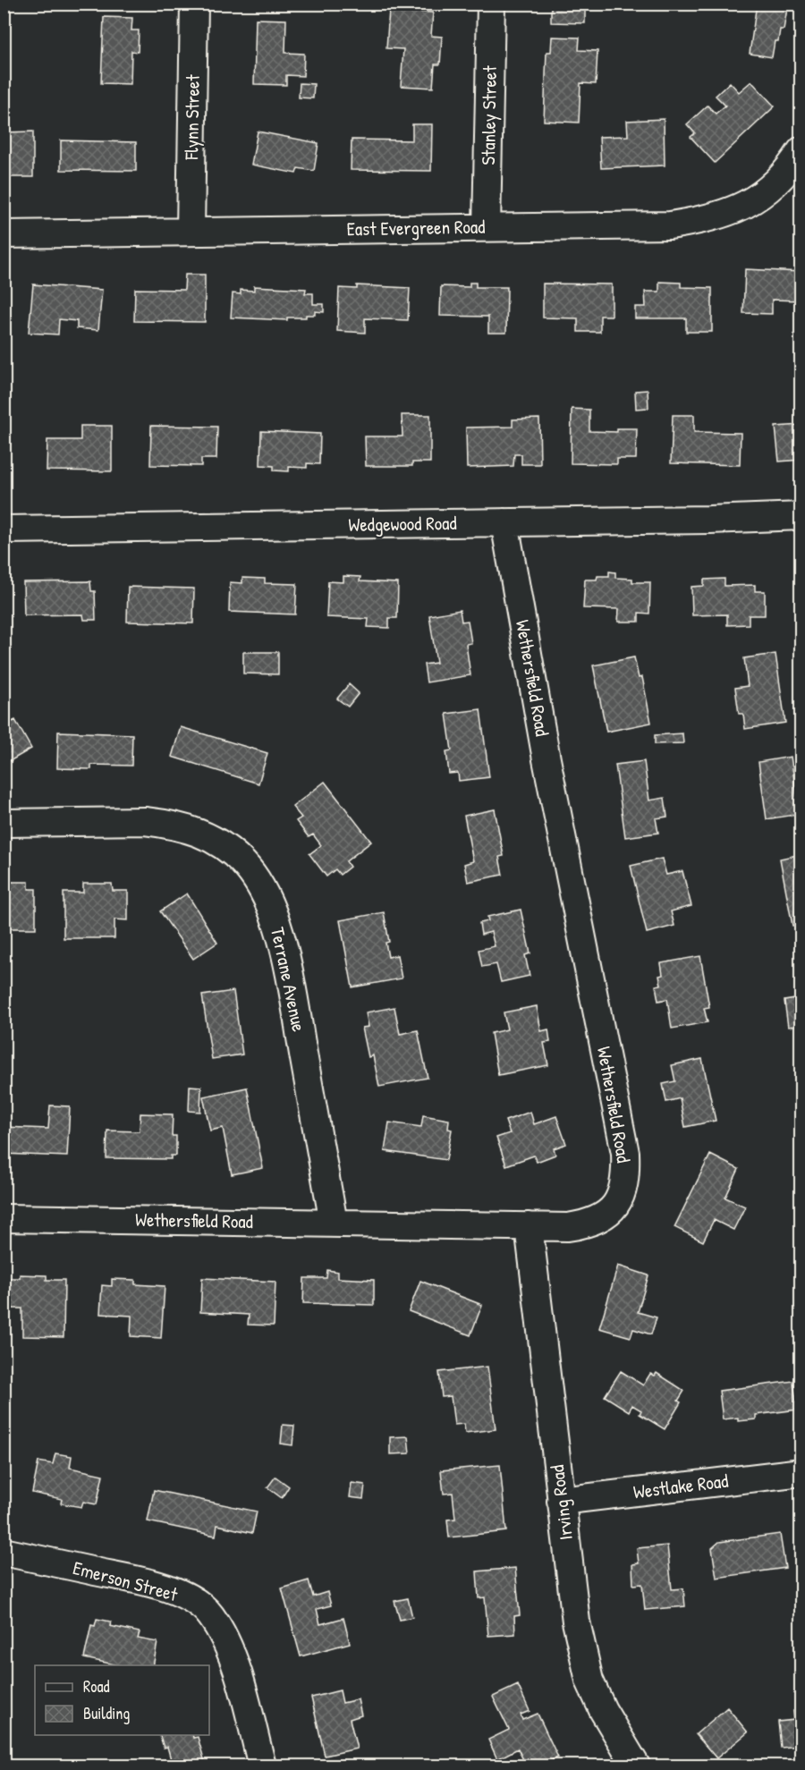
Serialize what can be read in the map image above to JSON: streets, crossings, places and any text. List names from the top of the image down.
{
  "streets": {
    "street": [
      "Stanley Street",
      "Flynn Street",
      "East Evergreen Road",
      "Wedgewood Road",
      "Wethersfield Road",
      "Terrane Avenue",
      "Westlake Road",
      "Irving Road",
      "Emerson Street"
    ]
  },
  "crossings": [
    ["Stanley Street", "East Evergreen Road"],
    ["Flynn Street", "East Evergreen Road"],
    ["Wedgewood Road", "Wethersfield Road"],
    ["Wethersfield Road", "Terrane Avenue"],
    ["Wethersfield Road", "Irving Road"],
    ["Westlake Road", "Irving Road"]
  ],
  "legend": ["Road", "Building"]
}
